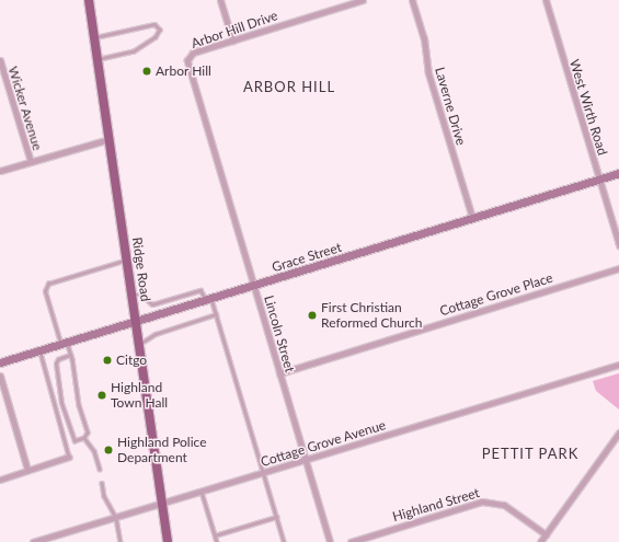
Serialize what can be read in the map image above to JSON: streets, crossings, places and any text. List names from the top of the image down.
{
  "streets": {
    "main road": ["Ridge Road"],
    "street": [
      "Arbor Hill Drive",
      "Laverne Drive",
      "West Wirth Road",
      "Wicker Avenue",
      "Grace Street",
      "Cottage Grove Place",
      "Lincoln Street",
      "Cottage Grove Avenue",
      "Highland Street"
    ]
  },
  "crossings": [
    ["Arbor Hill Drive", "Lincoln Street"],
    ["Laverne Drive", "Grace Street"],
    ["West Wirth Road", "Grace Street"],
    ["Grace Street", "Ridge Road"],
    ["Grace Street", "Lincoln Street"],
    ["Ridge Road", "Cottage Grove Avenue"],
    ["Cottage Grove Place", "Lincoln Street"],
    ["Lincoln Street", "Cottage Grove Avenue"]
  ],
  "districts": ["ARBOR HILL", "PETTIT PARK"],
  "places": [
    "Arbor Hill",
    "First Christian Reformed Church",
    "Citgo",
    "Highland Town Hall",
    "Highland Police Department"
  ]
}
